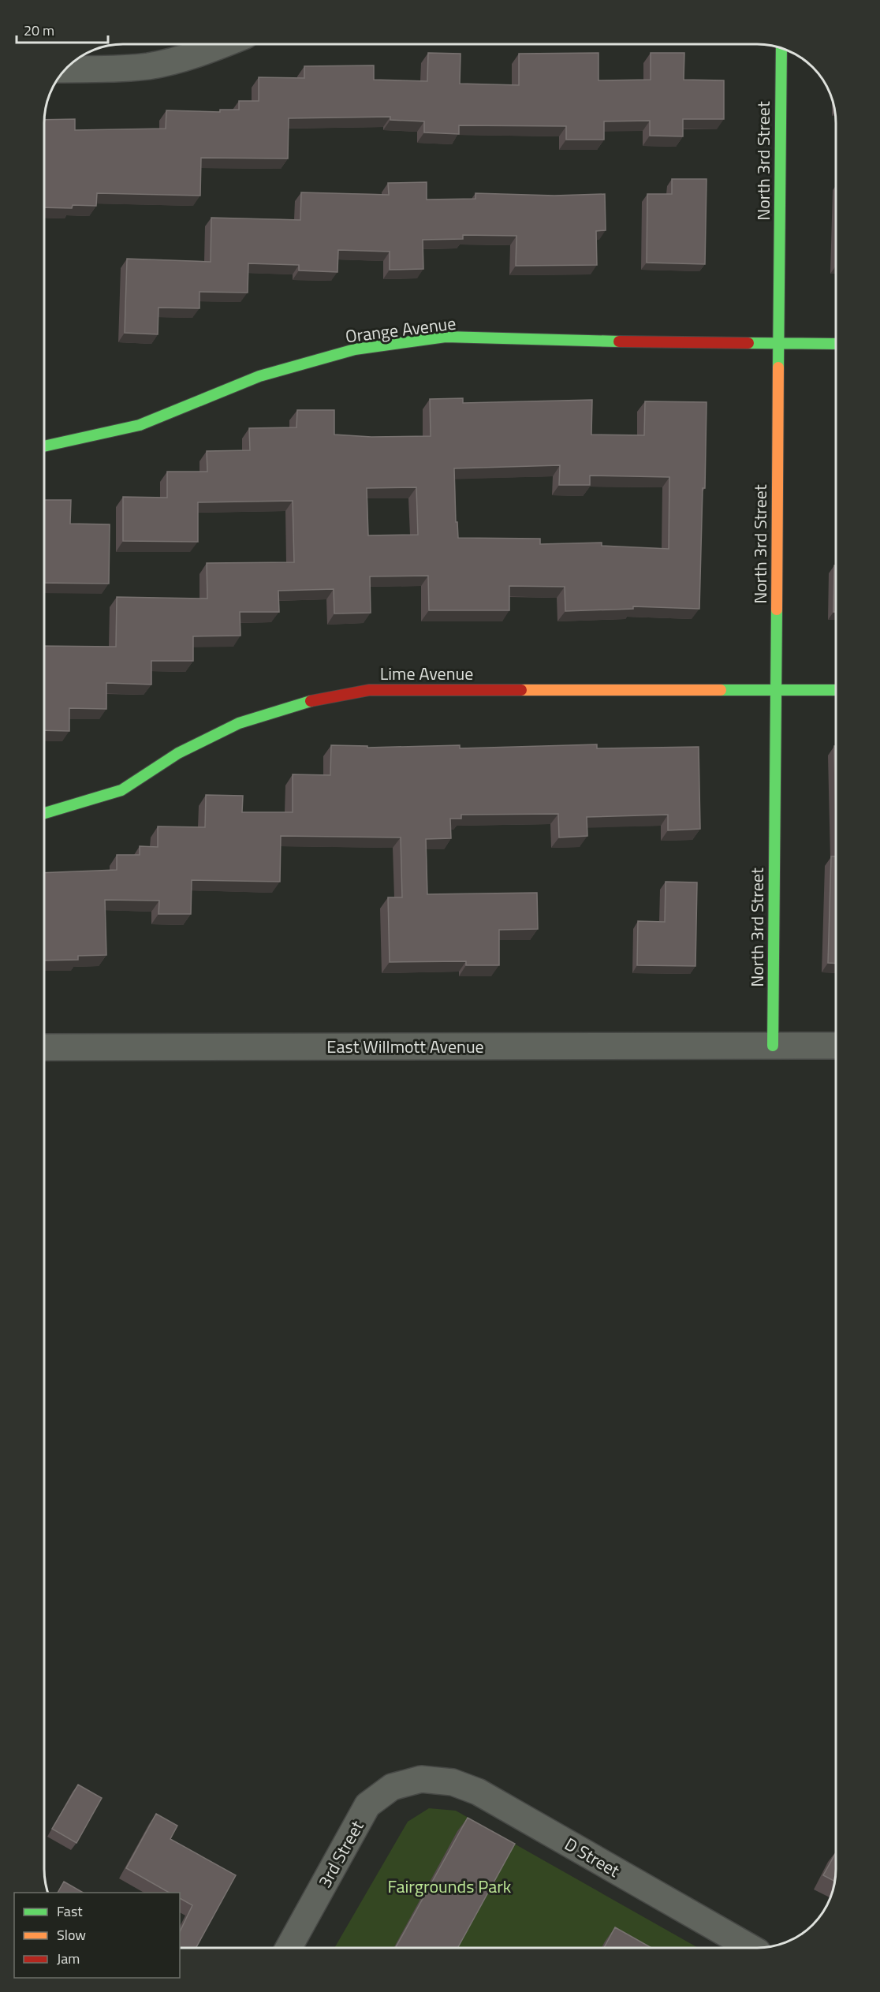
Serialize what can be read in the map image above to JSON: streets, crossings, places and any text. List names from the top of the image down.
{
  "streets": {
    "street": [
      "North 3rd Street",
      "Orange Avenue",
      "Lime Avenue",
      "East Willmott Avenue",
      "3rd Street",
      "D Street"
    ]
  },
  "crossings": [
    ["North 3rd Street", "Orange Avenue"],
    ["North 3rd Street", "Lime Avenue"],
    ["North 3rd Street", "East Willmott Avenue"],
    ["3rd Street", "D Street"]
  ],
  "parks": ["Fairgrounds Park"],
  "legend": ["Fast", "Slow", "Jam"],
  "scale_bar": "20 m"
}
